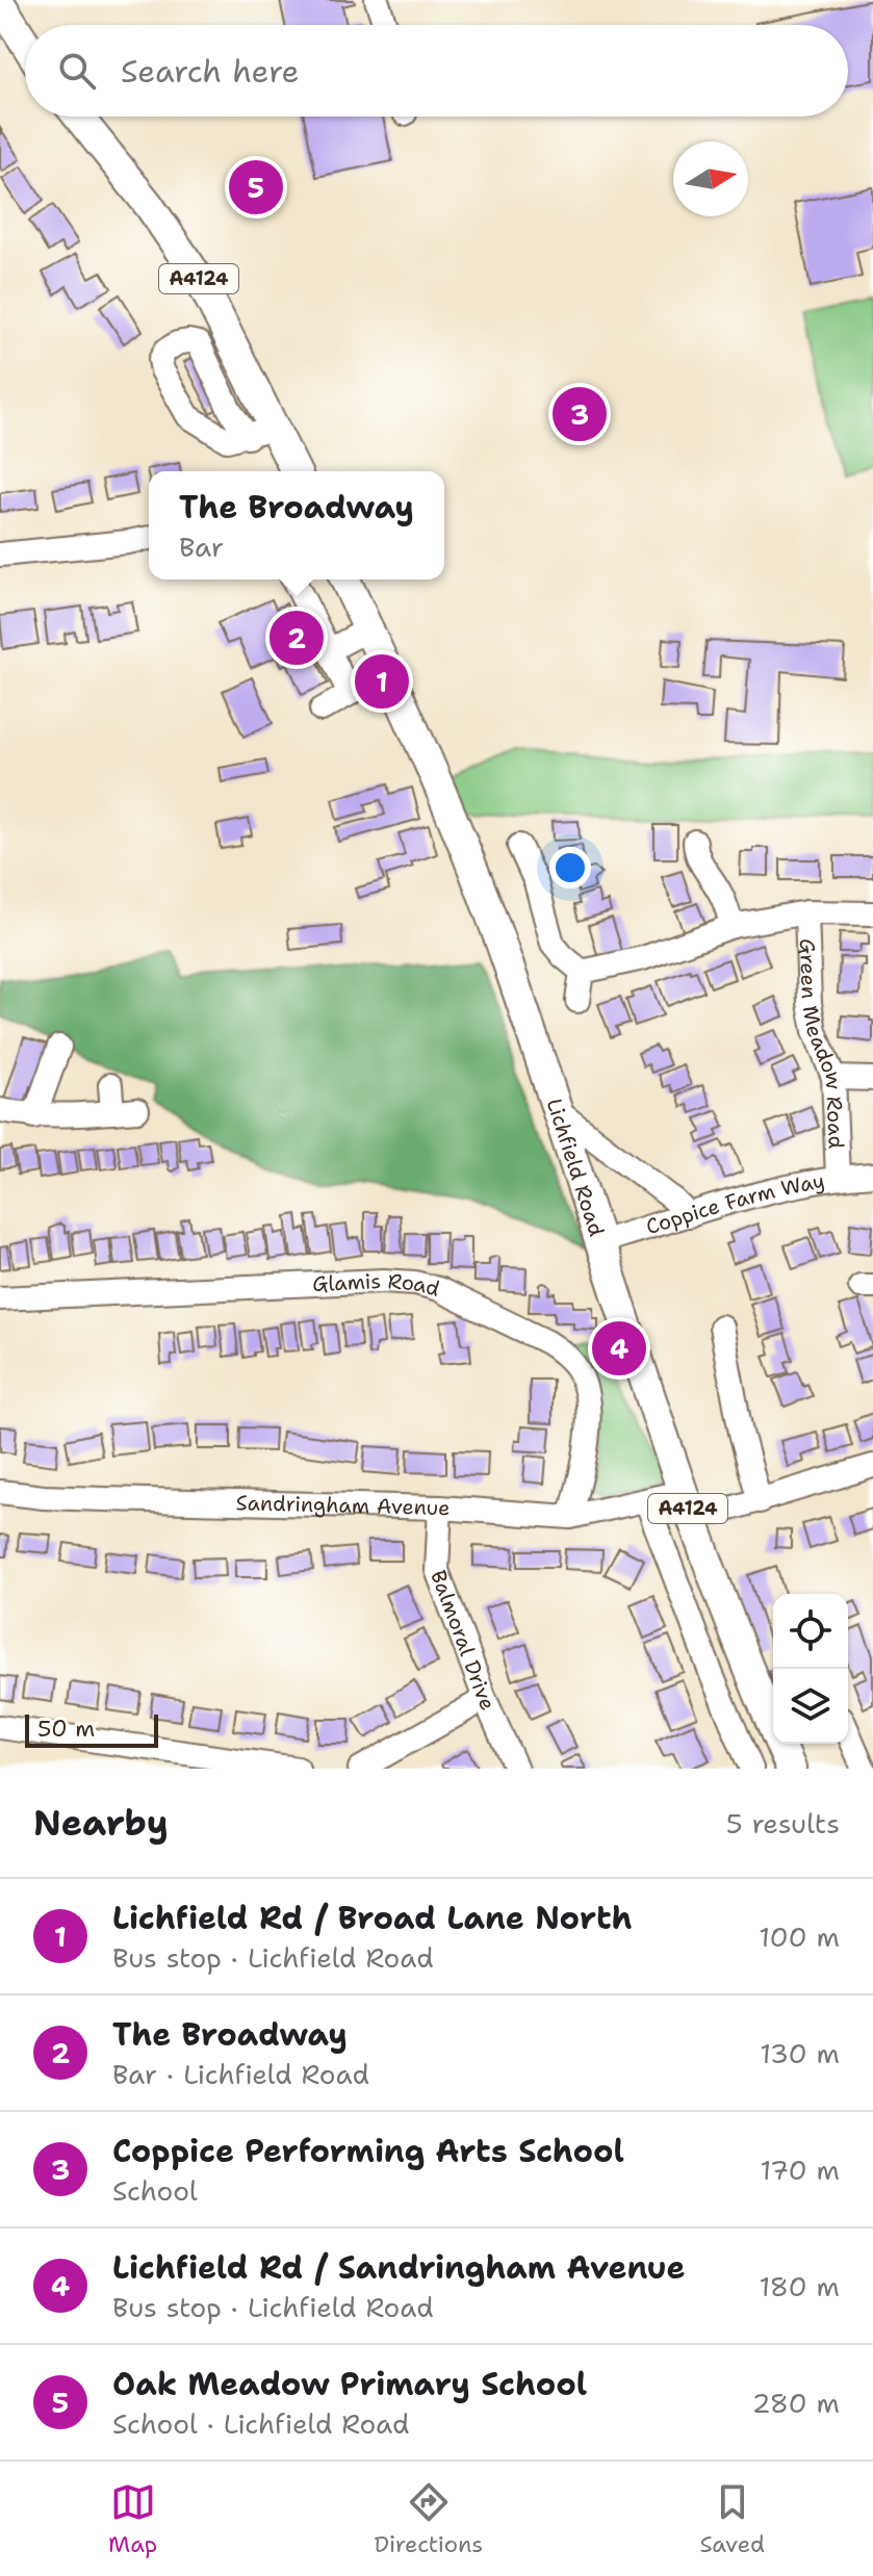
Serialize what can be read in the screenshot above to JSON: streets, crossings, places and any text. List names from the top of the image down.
{
  "streets": {
    "main road": ["A4124", "Lichfield Road"],
    "street": [
      "Green Meadow Road",
      "Coppice Farm Way",
      "Glamis Road",
      "Sandringham Avenue",
      "Balmoral Drive"
    ]
  },
  "crossings": [
    ["Green Meadow Road", "Coppice Farm Way"],
    ["Lichfield Road", "Coppice Farm Way"],
    ["Lichfield Road", "Sandringham Avenue"],
    ["Glamis Road", "Sandringham Avenue"],
    ["Sandringham Avenue", "Balmoral Drive"]
  ],
  "scale_bar": "50 m",
  "north": "right",
  "page": {
    "search": "Search here",
    "pins": [
      "5",
      "3",
      "2",
      "1",
      "4"
    ],
    "popup": ["The Broadway", "Bar"],
    "scale": "50 m",
    "heading": ["Nearby", "5 results"],
    "list": [
      {
        "mark": "1",
        "name": "Lichfield Rd / Broad Lane North",
        "note": "Bus stop · Lichfield Road",
        "value": "100 m"
      },
      {
        "mark": "2",
        "name": "The Broadway",
        "note": "Bar · Lichfield Road",
        "value": "130 m"
      },
      {
        "mark": "3",
        "name": "Coppice Performing Arts School",
        "note": "School",
        "value": "170 m"
      },
      {
        "mark": "4",
        "name": "Lichfield Rd / Sandringham Avenue",
        "note": "Bus stop · Lichfield Road",
        "value": "180 m"
      },
      {
        "mark": "5",
        "name": "Oak Meadow Primary School",
        "note": "School · Lichfield Road",
        "value": "280 m"
      }
    ],
    "nav": ["Map", "Directions", "Saved"]
  }
}
